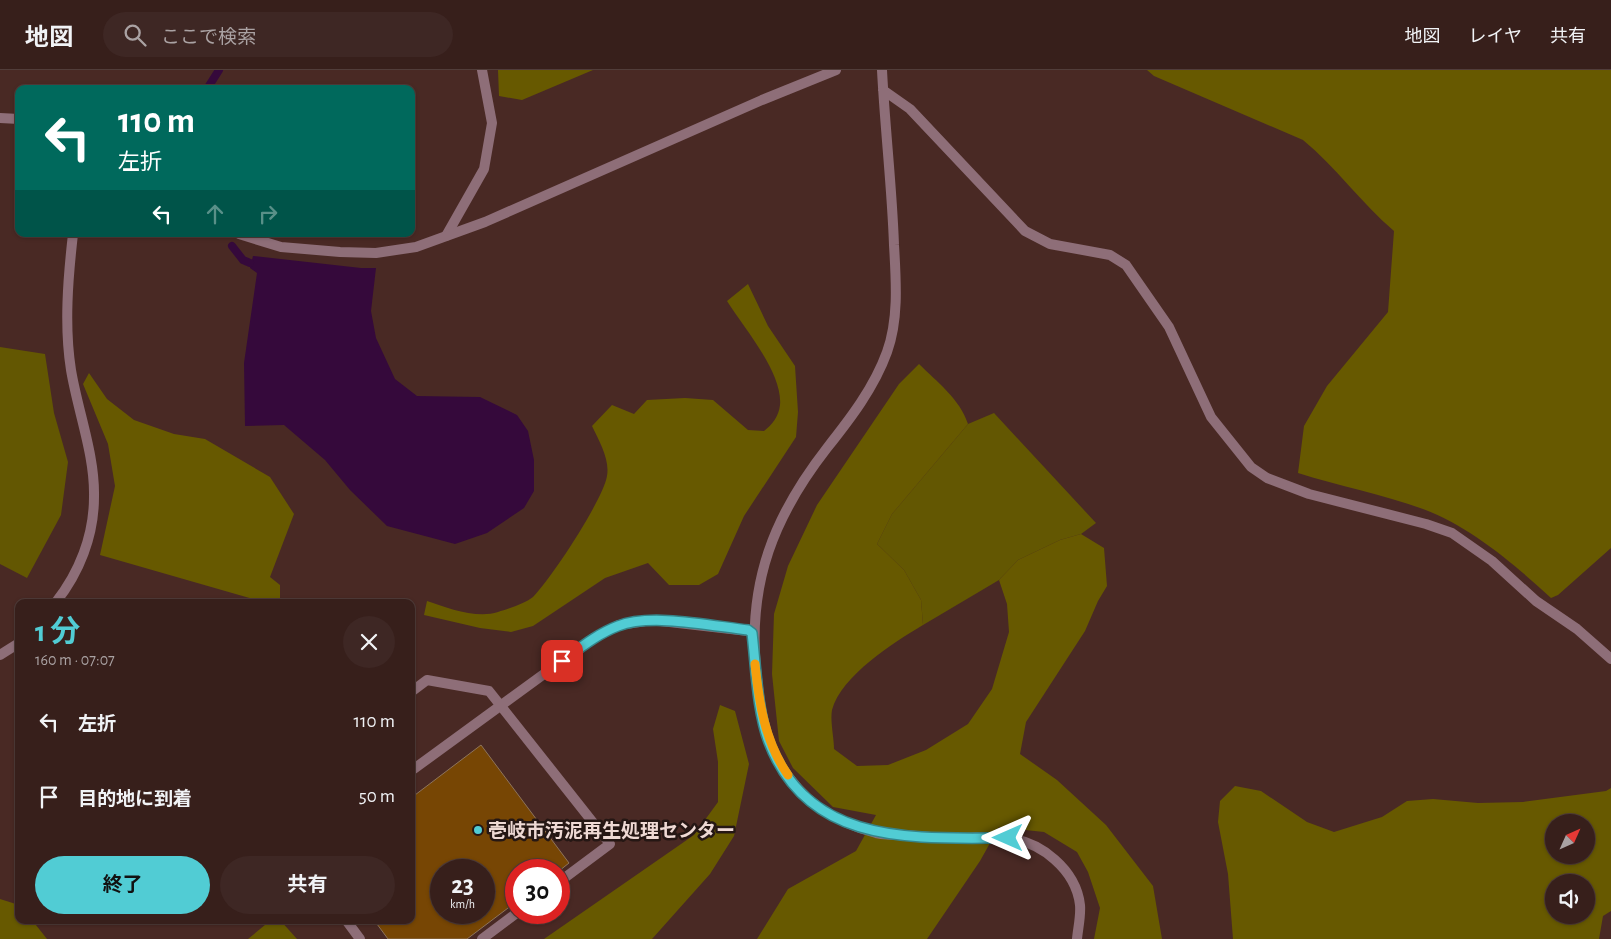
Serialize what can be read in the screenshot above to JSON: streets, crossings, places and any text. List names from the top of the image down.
{
  "places": ["壱岐市汚泥再生処理センター"],
  "north": "top right",
  "page": {
    "header": "地図",
    "search": "ここで検索",
    "nav": ["地図", "レイヤ", "共有"],
    "turn": ["110 m", "左折"],
    "heading": ["1 分", "160 m · 07:07"],
    "list": [
      {
        "name": "左折",
        "value": "110 m"
      },
      {
        "name": "目的地に到着",
        "value": "50 m"
      }
    ],
    "buttons": ["終了", "共有"],
    "speed": "23 km/h",
    "limit": "30"
  }
}
